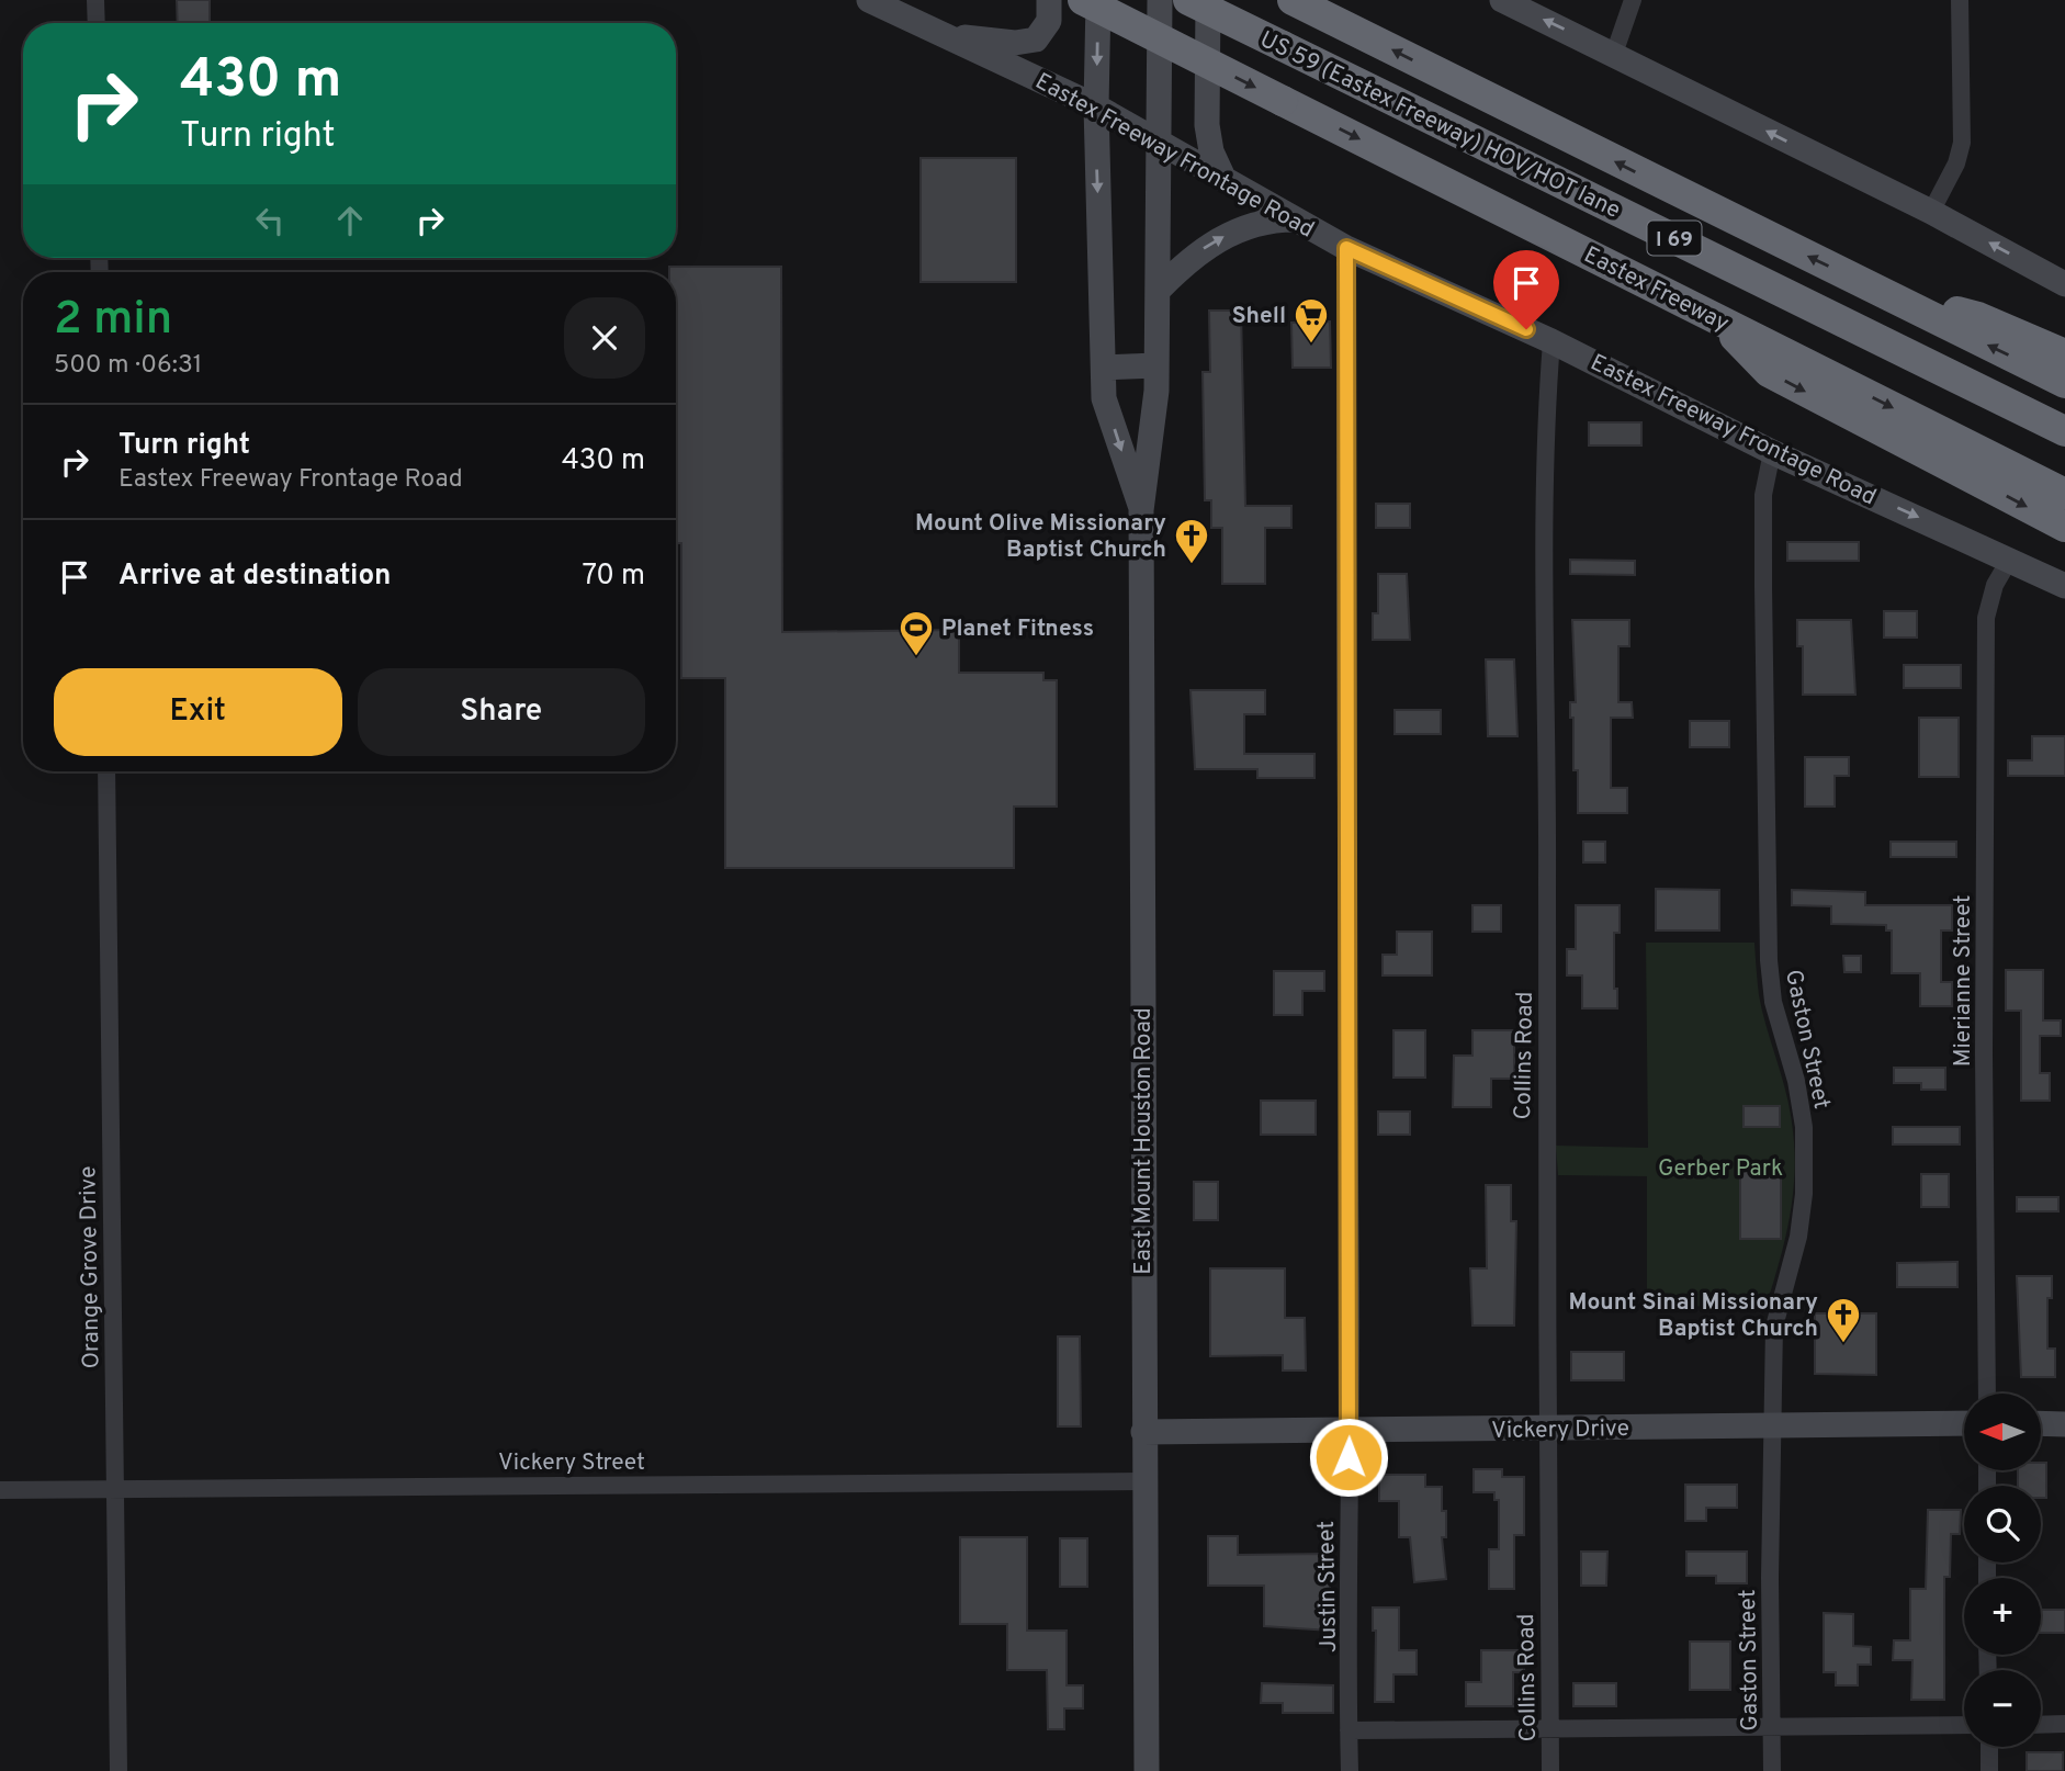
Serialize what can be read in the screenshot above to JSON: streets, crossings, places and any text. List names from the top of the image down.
{
  "streets": {
    "highway": ["US 59 (Eastex Freeway) HOV/HOT lane", "I 69", "Eastex Freeway"],
    "street": [
      "Eastex Freeway Frontage Road",
      "Mierianne Street",
      "Gaston Street",
      "Collins Road",
      "East Mount Houston Road",
      "Orange Grove Drive",
      "Vickery Drive",
      "Vickery Street",
      "Justin Street"
    ]
  },
  "crossings": [
    ["Eastex Freeway Frontage Road", "Mierianne Street"],
    ["Eastex Freeway Frontage Road", "Gaston Street"],
    ["Eastex Freeway Frontage Road", "Collins Road"],
    ["Eastex Freeway Frontage Road", "East Mount Houston Road"],
    ["Eastex Freeway Frontage Road", "Justin Street"],
    ["Gaston Street", "Vickery Drive"],
    ["Collins Road", "Vickery Drive"],
    ["East Mount Houston Road", "Vickery Drive"],
    ["East Mount Houston Road", "Vickery Street"],
    ["Orange Grove Drive", "Vickery Street"],
    ["Vickery Drive", "Justin Street"]
  ],
  "parks": ["Gerber Park"],
  "places": {
    "supermarket": ["Shell"],
    "church": ["Mount Olive Missionary Baptist Church", "Mount Sinai Missionary Baptist Church"],
    "sports": ["Planet Fitness"]
  },
  "north": "left",
  "page": {
    "turn": ["430 m", "Turn right"],
    "heading": ["2 min", "500 m · 06:31"],
    "list": [
      {
        "name": "Turn right",
        "note": "Eastex Freeway Frontage Road",
        "value": "430 m"
      },
      {
        "name": "Arrive at destination",
        "value": "70 m"
      }
    ],
    "buttons": ["Exit", "Share"],
    "map_buttons": ["+", "−"]
  }
}
